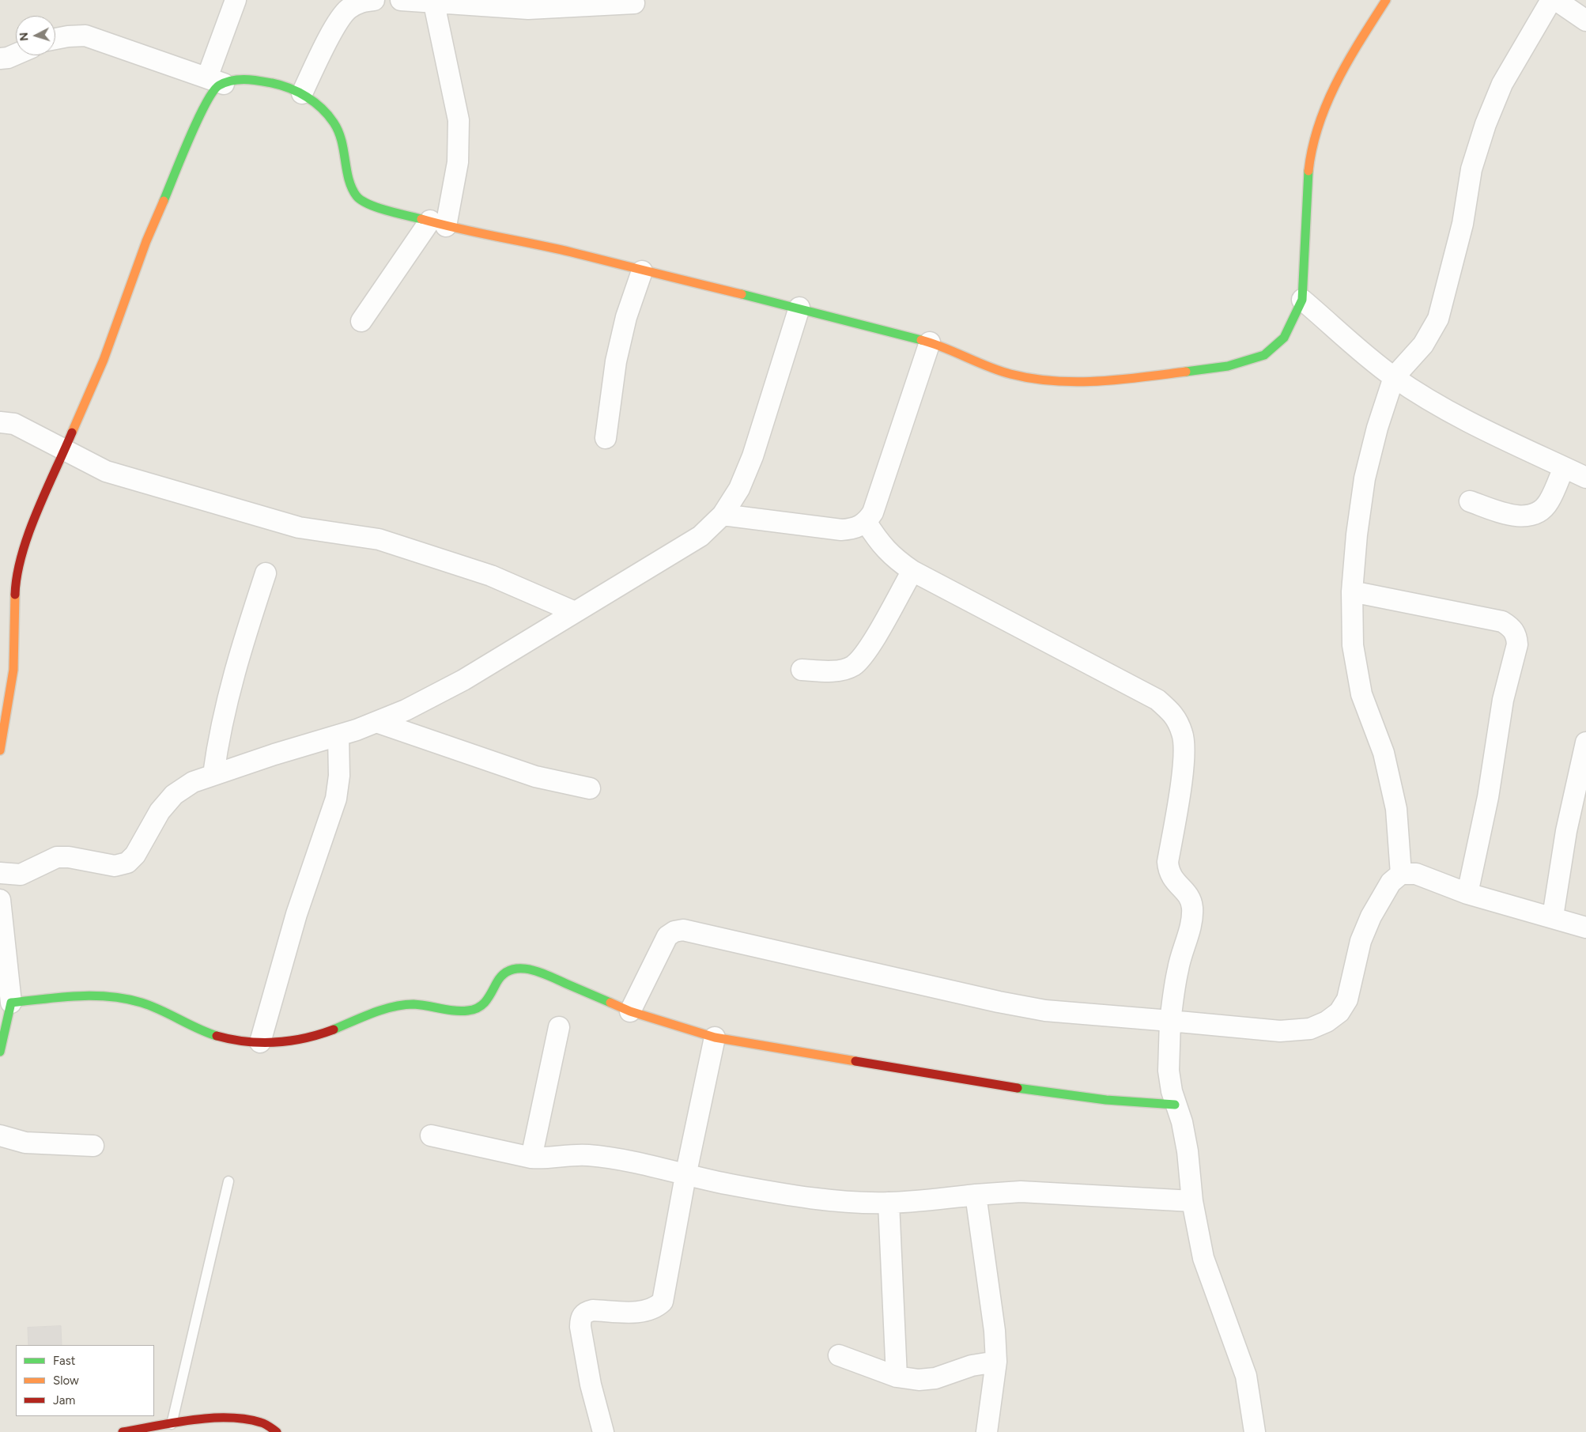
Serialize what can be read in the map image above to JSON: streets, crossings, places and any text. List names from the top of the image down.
{
  "legend": ["Fast", "Slow", "Jam"],
  "north": "left"
}
